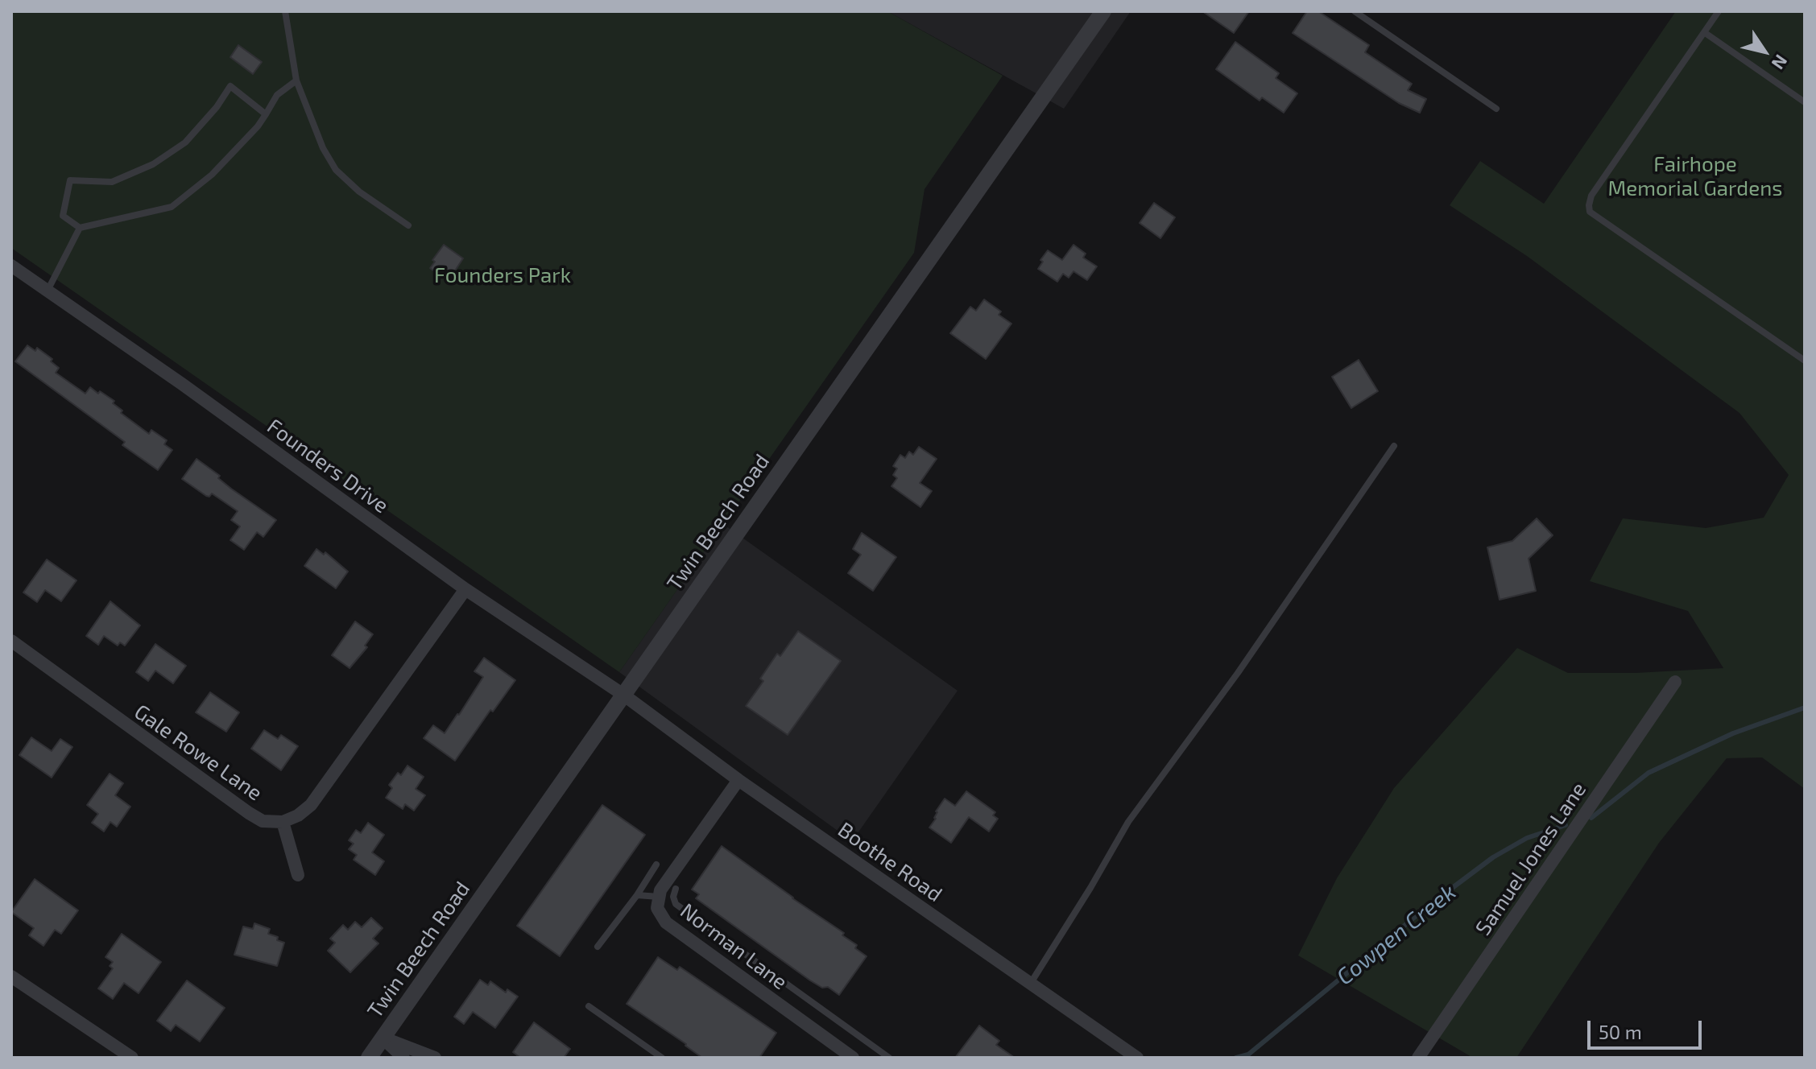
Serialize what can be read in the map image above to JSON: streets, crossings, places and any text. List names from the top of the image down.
{
  "streets": {
    "street": [
      "Founders Drive",
      "Twin Beech Road",
      "Gale Rowe Lane",
      "Samuel Jones Lane",
      "Boothe Road",
      "Norman Lane"
    ]
  },
  "crossings": [
    ["Founders Drive", "Twin Beech Road"],
    ["Founders Drive", "Boothe Road"],
    ["Twin Beech Road", "Boothe Road"],
    ["Boothe Road", "Norman Lane"]
  ],
  "water": ["Cowpen Creek"],
  "parks": ["Fairhope Memorial Gardens", "Founders Park"],
  "scale_bar": "50 m",
  "north": "bottom right"
}
